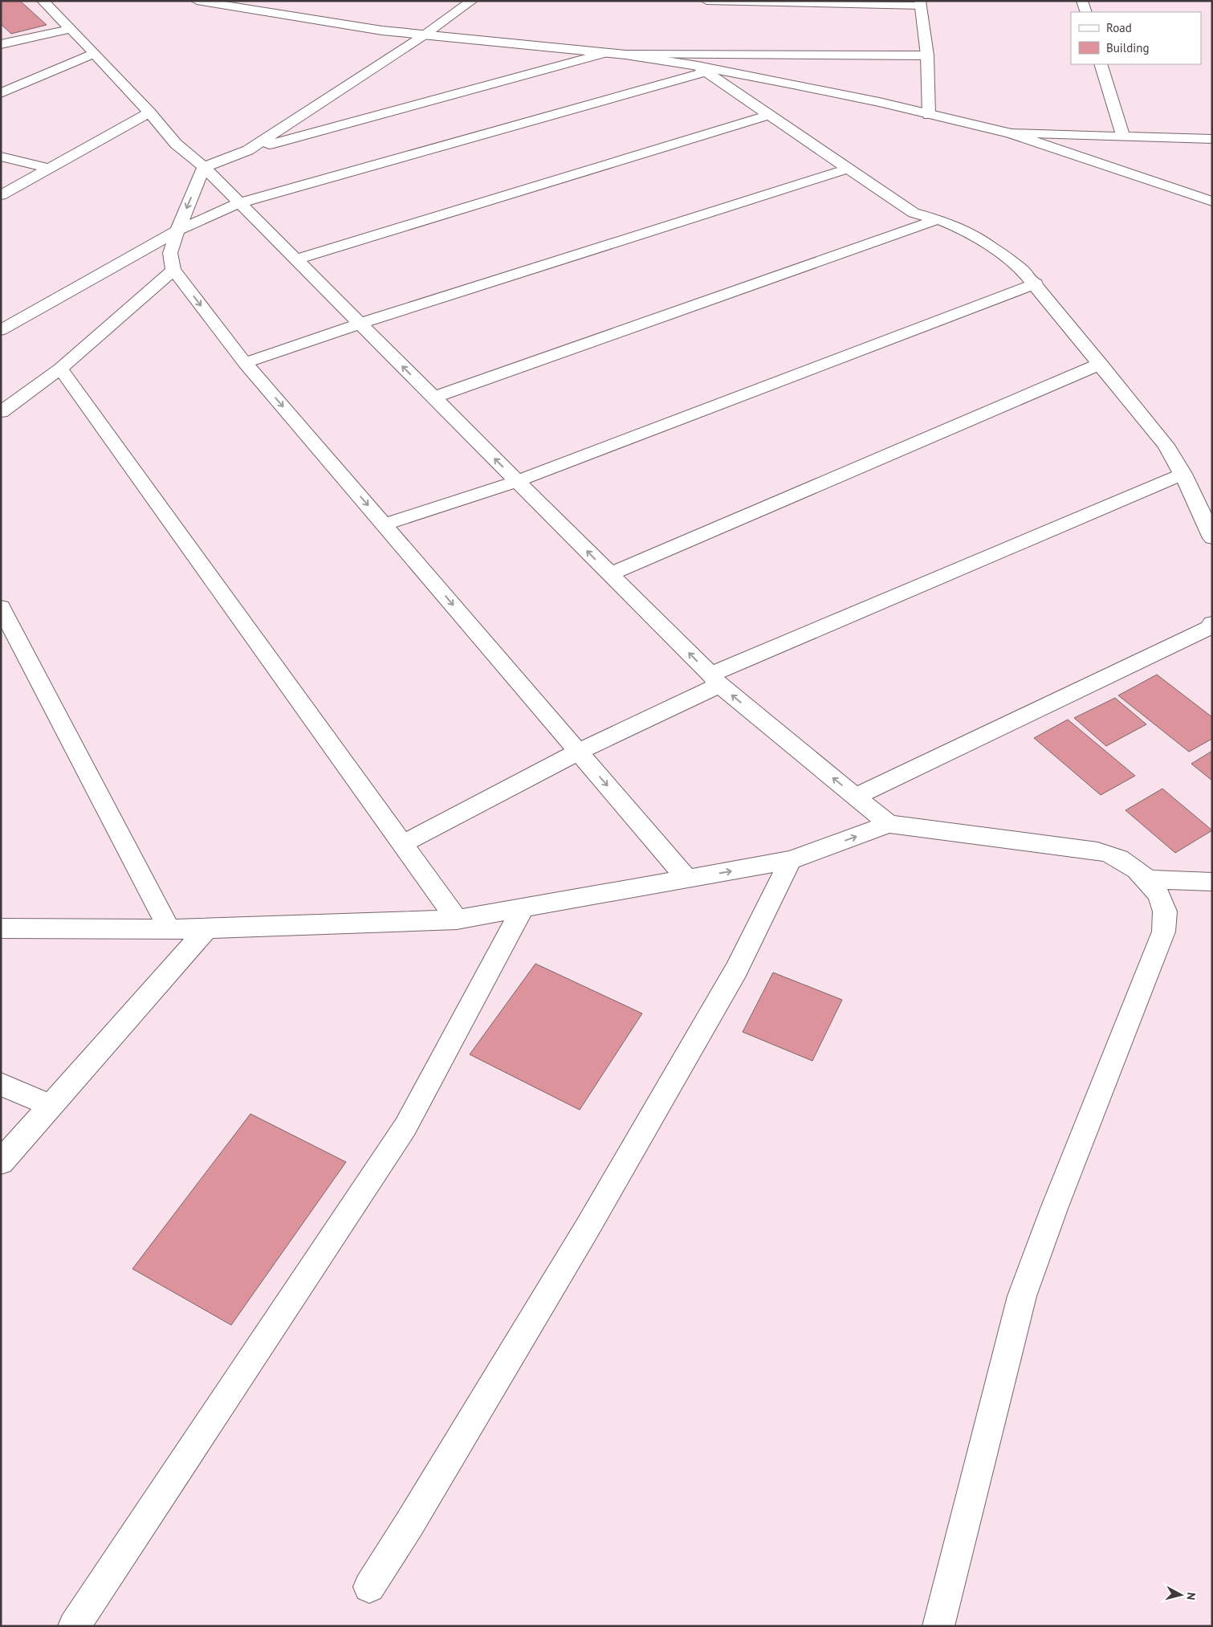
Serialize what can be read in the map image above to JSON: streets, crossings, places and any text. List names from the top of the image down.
{
  "legend": ["Road", "Building"],
  "north": "right"
}
